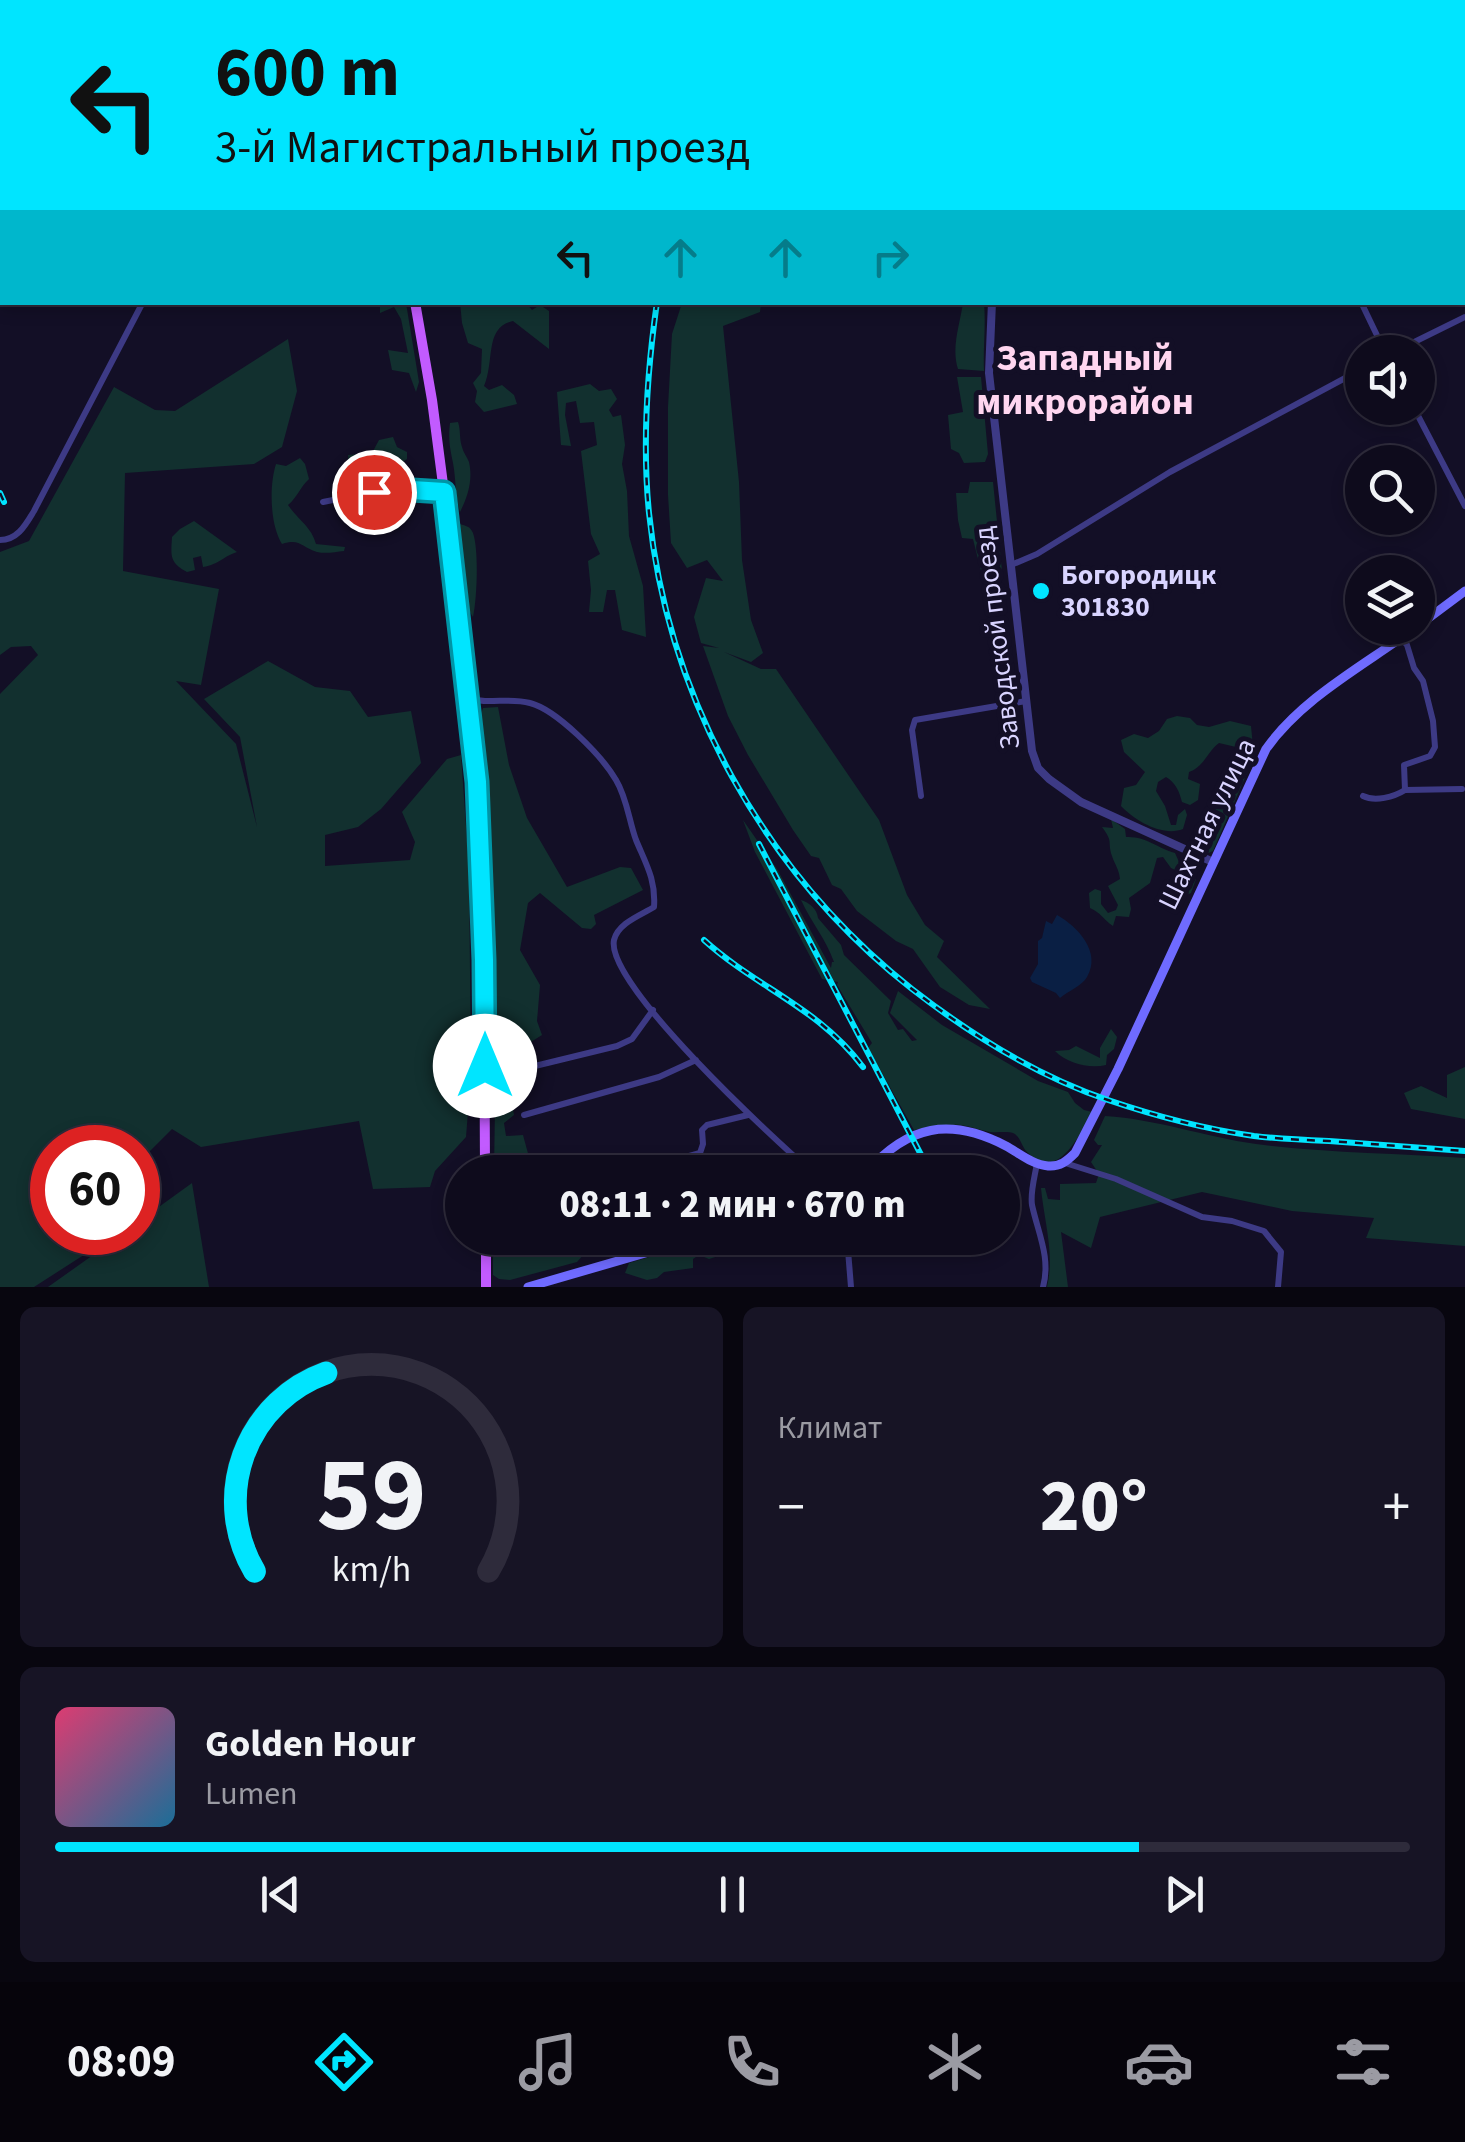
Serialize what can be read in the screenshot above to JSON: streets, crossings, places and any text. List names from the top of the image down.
{
  "streets": {
    "main road": ["Шахтная улица"],
    "street": ["Заводской проезд"]
  },
  "crossings": [
    ["Заводской проезд", "Шахтная улица"]
  ],
  "districts": ["Западный микрорайон"],
  "places": ["Богородицк 301830"],
  "page": {
    "turn": ["600 m", "3-й Магистральный проезд"],
    "limit": "60",
    "trip": "08:11 · 2 мин · 670 m",
    "tile": "Климат",
    "heat": ["−", "20°", "+"],
    "song": ["Golden Hour", "Lumen"],
    "tabs": "08:09",
    "gauge": ["59", "km/h"]
  }
}
